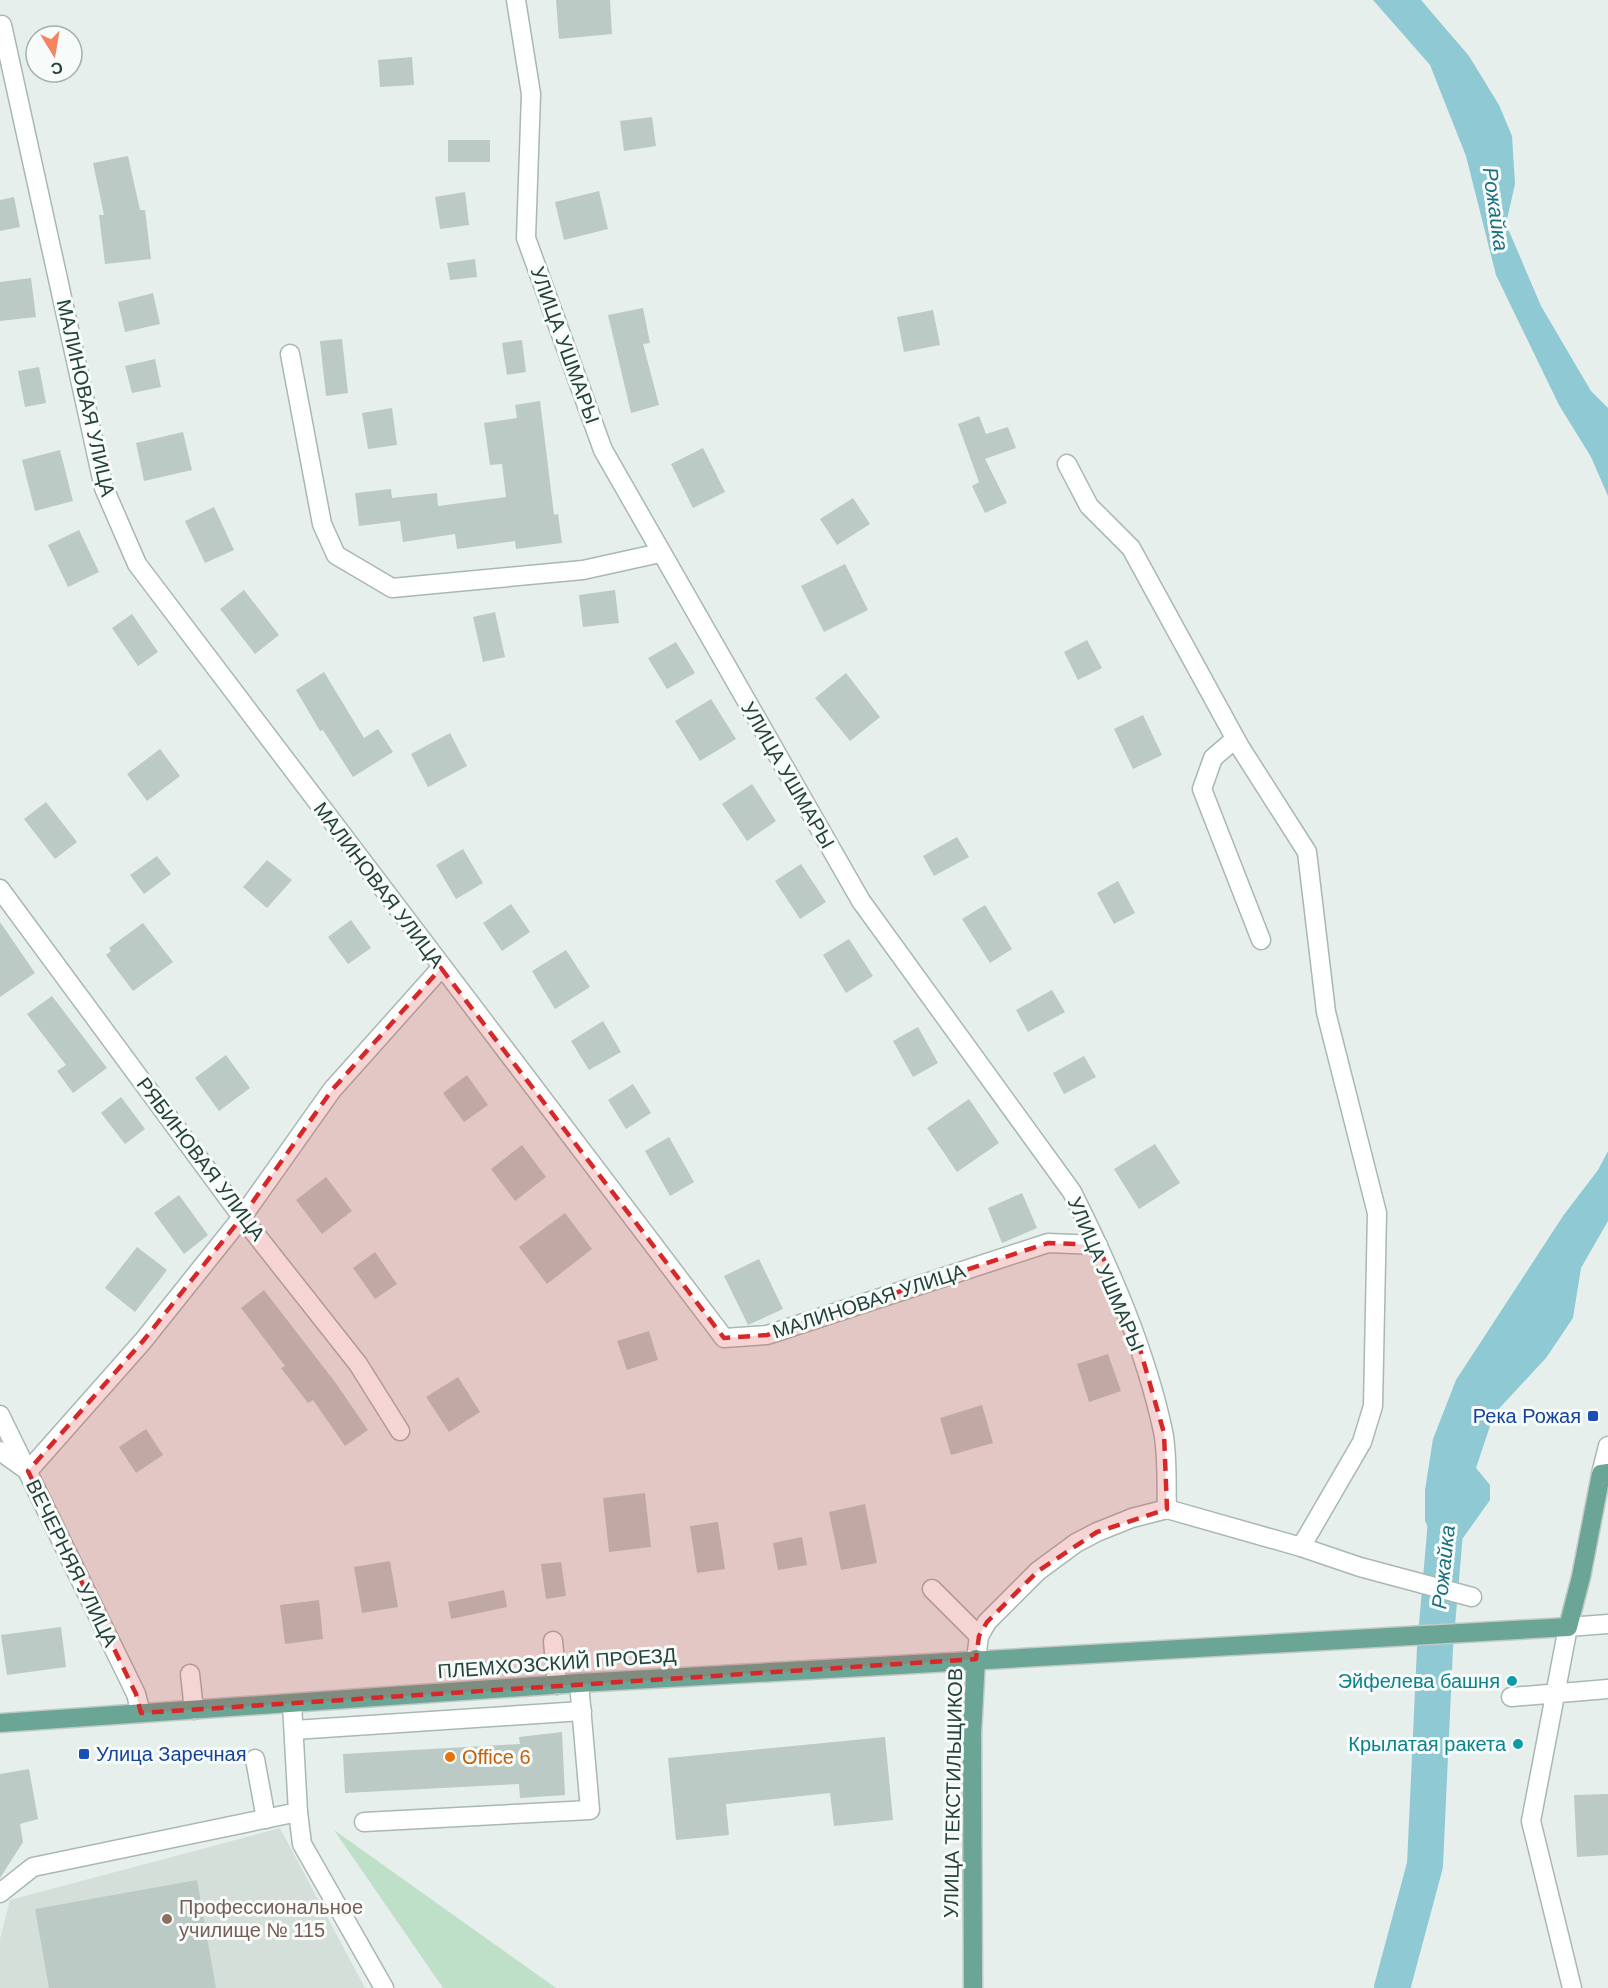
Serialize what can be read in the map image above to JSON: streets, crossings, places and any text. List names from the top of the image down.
{
  "streets": {
    "main road": ["ПЛЕМХОЗСКИЙ ПРОЕЗД", "УЛИЦА ТЕКСТИЛЬЩИКОВ"],
    "street": [
      "УЛИЦА УШМАРЫ",
      "МАЛИНОВАЯ УЛИЦА",
      "РЯБИНОВАЯ УЛИЦА",
      "ВЕЧЕРНЯЯ УЛИЦА"
    ]
  },
  "crossings": [
    ["УЛИЦА УШМАРЫ", "МАЛИНОВАЯ УЛИЦА"],
    ["ВЕЧЕРНЯЯ УЛИЦА", "ПЛЕМХОЗСКИЙ ПРОЕЗД"],
    ["ПЛЕМХОЗСКИЙ ПРОЕЗД", "УЛИЦА ТЕКСТИЛЬЩИКОВ"]
  ],
  "water": ["Рожайка"],
  "places": {
    "transit": ["Река Рожая", "Улица Заречная"],
    "other": [
      "Эйфелева башня",
      "Крылатая ракета",
      "Office 6",
      "Профессиональное училище № 115"
    ]
  },
  "north": "bottom"
}
